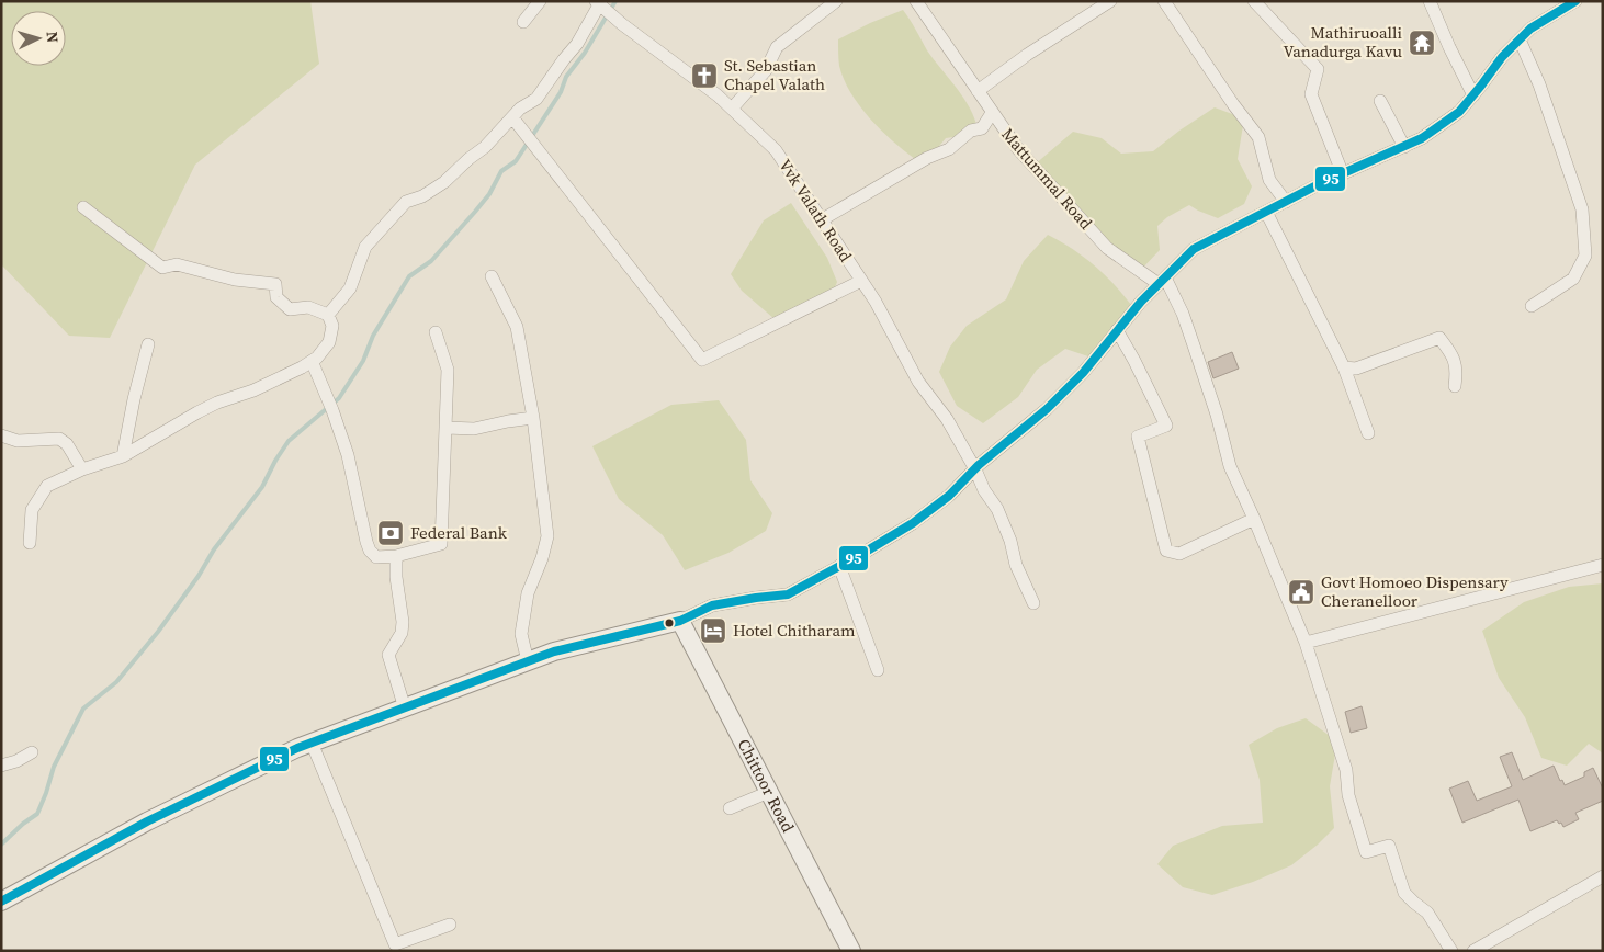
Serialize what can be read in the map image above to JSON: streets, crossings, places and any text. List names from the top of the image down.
{
  "streets": {
    "main road": ["Chittoor Road"],
    "street": ["Mattummal Road", "Vvk Valath Road"]
  },
  "places": {
    "temple": ["Mathiruoalli Vanadurga Kavu"],
    "church": ["St. Sebastian Chapel Valath"],
    "bank": ["Federal Bank"],
    "public building": ["Govt Homoeo Dispensary Cheranelloor"],
    "hotel": ["Hotel Chitharam"]
  },
  "lines": ["transit line 95"],
  "north": "right"
}
